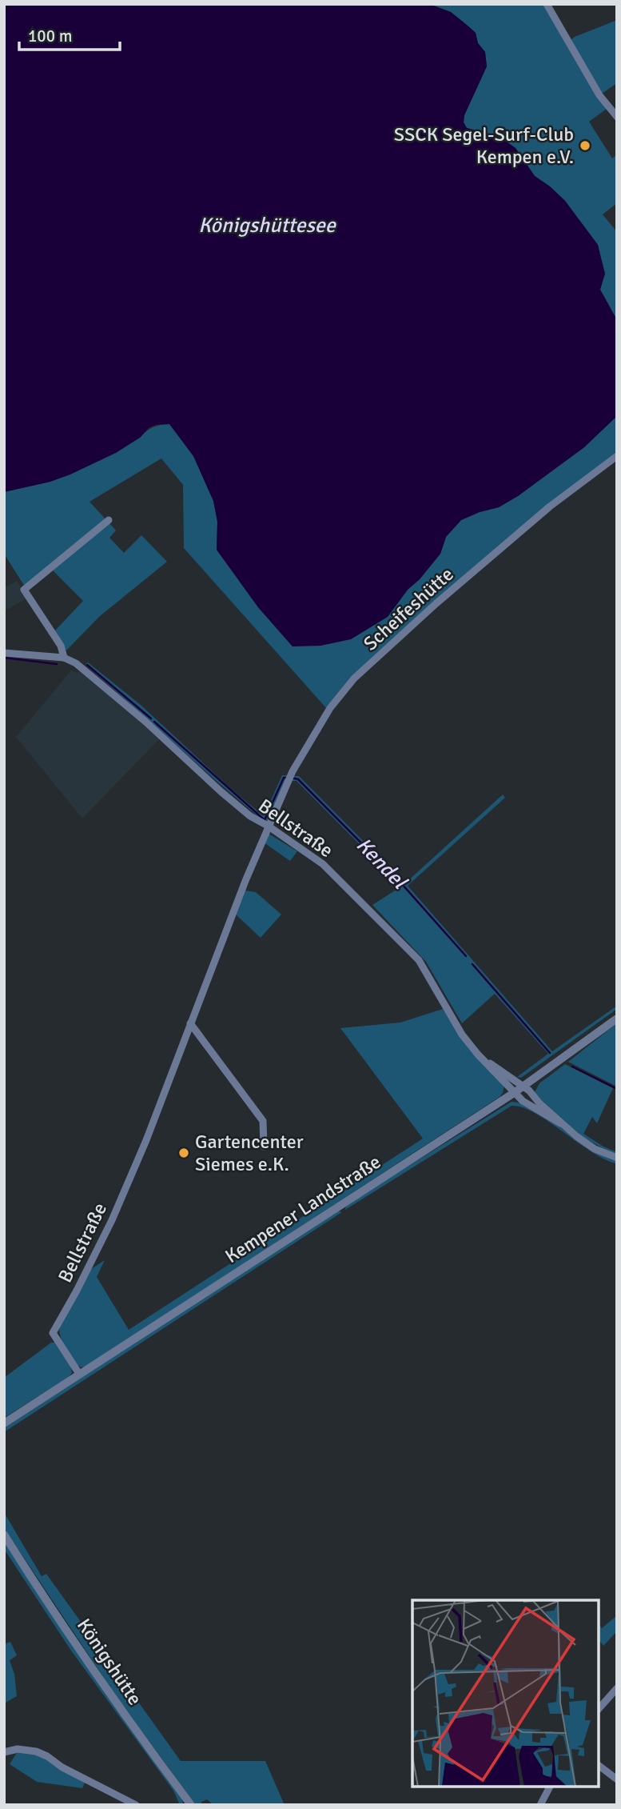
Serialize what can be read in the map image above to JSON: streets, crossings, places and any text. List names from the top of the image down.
{
  "streets": {
    "street": [
      "Scheifeshütte",
      "Bellstraße",
      "Kempener Landstraße",
      "Königshütte"
    ]
  },
  "crossings": [
    ["Scheifeshütte", "Bellstraße"],
    ["Bellstraße", "Kempener Landstraße"]
  ],
  "water": ["Königshüttesee", "Kendel"],
  "places": ["SSCK Segel-Surf-Club Kempen e.V.", "Gartencenter Siemes e.K."],
  "scale_bar": "100 m"
}
